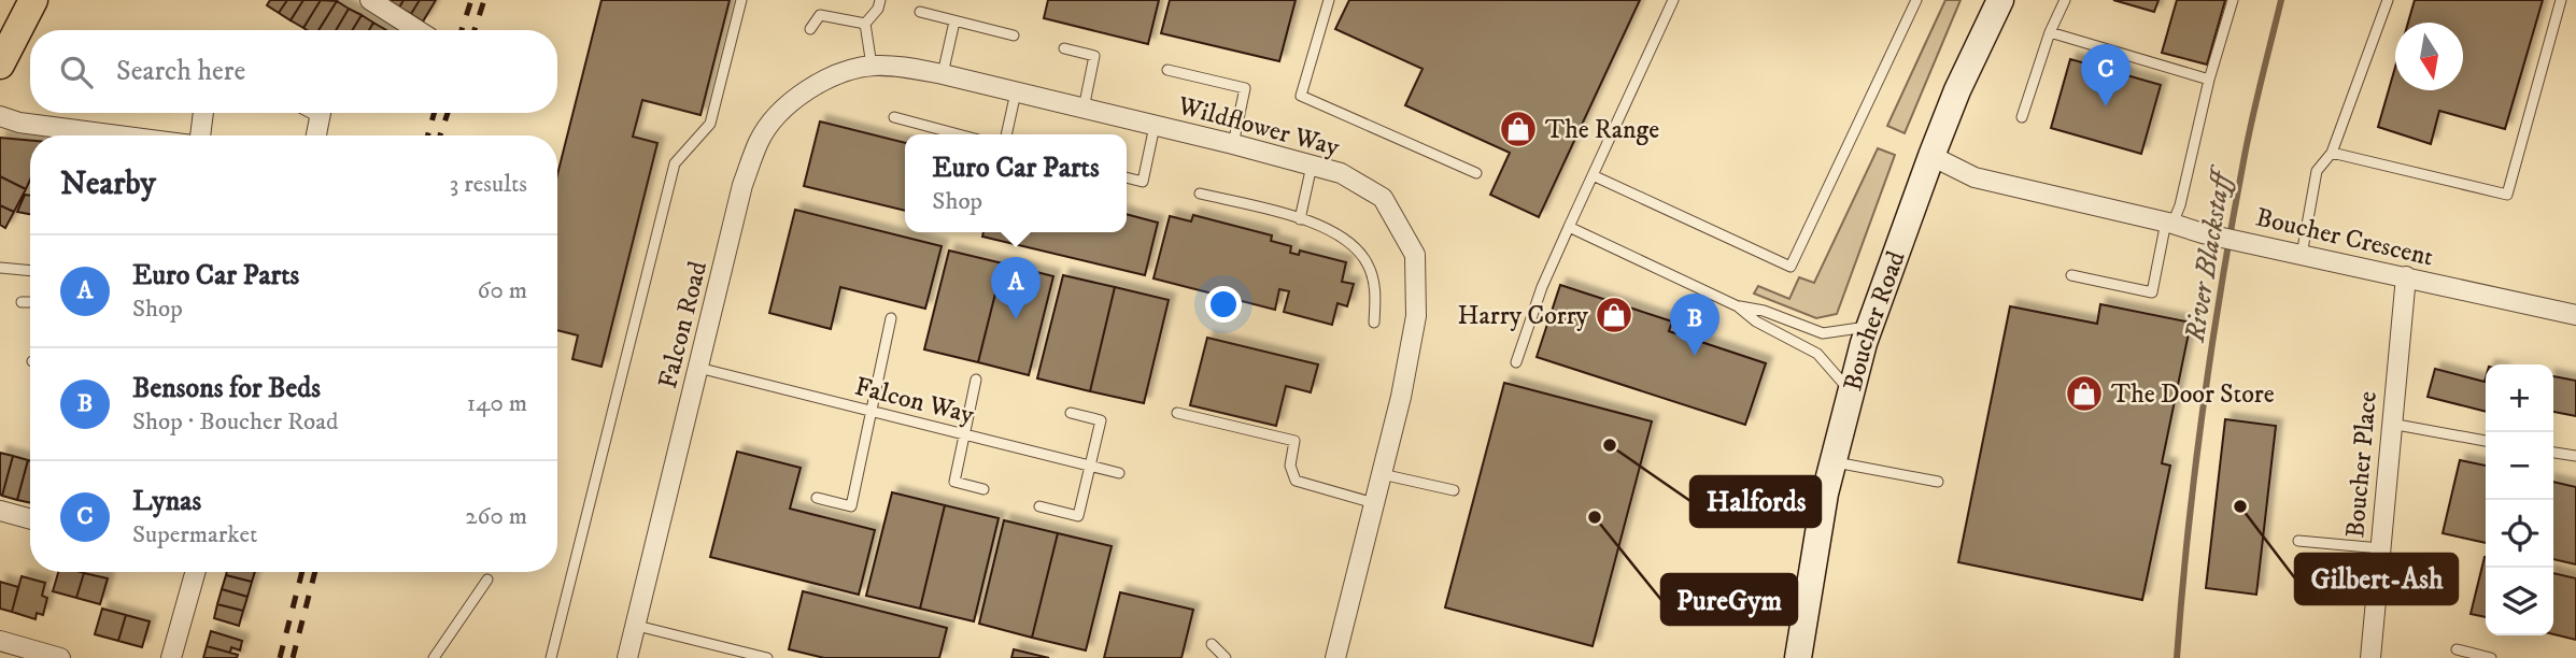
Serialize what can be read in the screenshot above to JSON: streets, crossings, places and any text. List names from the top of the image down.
{
  "streets": {
    "street": [
      "Wildflower Way",
      "Boucher Crescent",
      "Boucher Road",
      "Falcon Road",
      "Boucher Place"
    ],
    "lane": ["Falcon Way"]
  },
  "crossings": [
    ["Wildflower Way", "Falcon Road"],
    ["Boucher Crescent", "Boucher Road"],
    ["Boucher Crescent", "Boucher Place"],
    ["Falcon Road", "Falcon Way"]
  ],
  "water": ["River Blackstaff"],
  "places": {
    "shop": ["The Range", "Harry Corry", "The Door Store"],
    "other": ["Halfords", "Gilbert-Ash", "PureGym"]
  },
  "north": "bottom",
  "page": {
    "search": "Search here",
    "pins": ["C", "A", "B"],
    "popup": ["Euro Car Parts", "Shop"],
    "heading": ["Nearby", "3 results"],
    "list": [
      {
        "mark": "A",
        "name": "Euro Car Parts",
        "note": "Shop",
        "value": "60 m"
      },
      {
        "mark": "B",
        "name": "Bensons for Beds",
        "note": "Shop · Boucher Road",
        "value": "140 m"
      },
      {
        "mark": "C",
        "name": "Lynas",
        "note": "Supermarket",
        "value": "260 m"
      }
    ],
    "map_buttons": ["+", "−"]
  }
}
